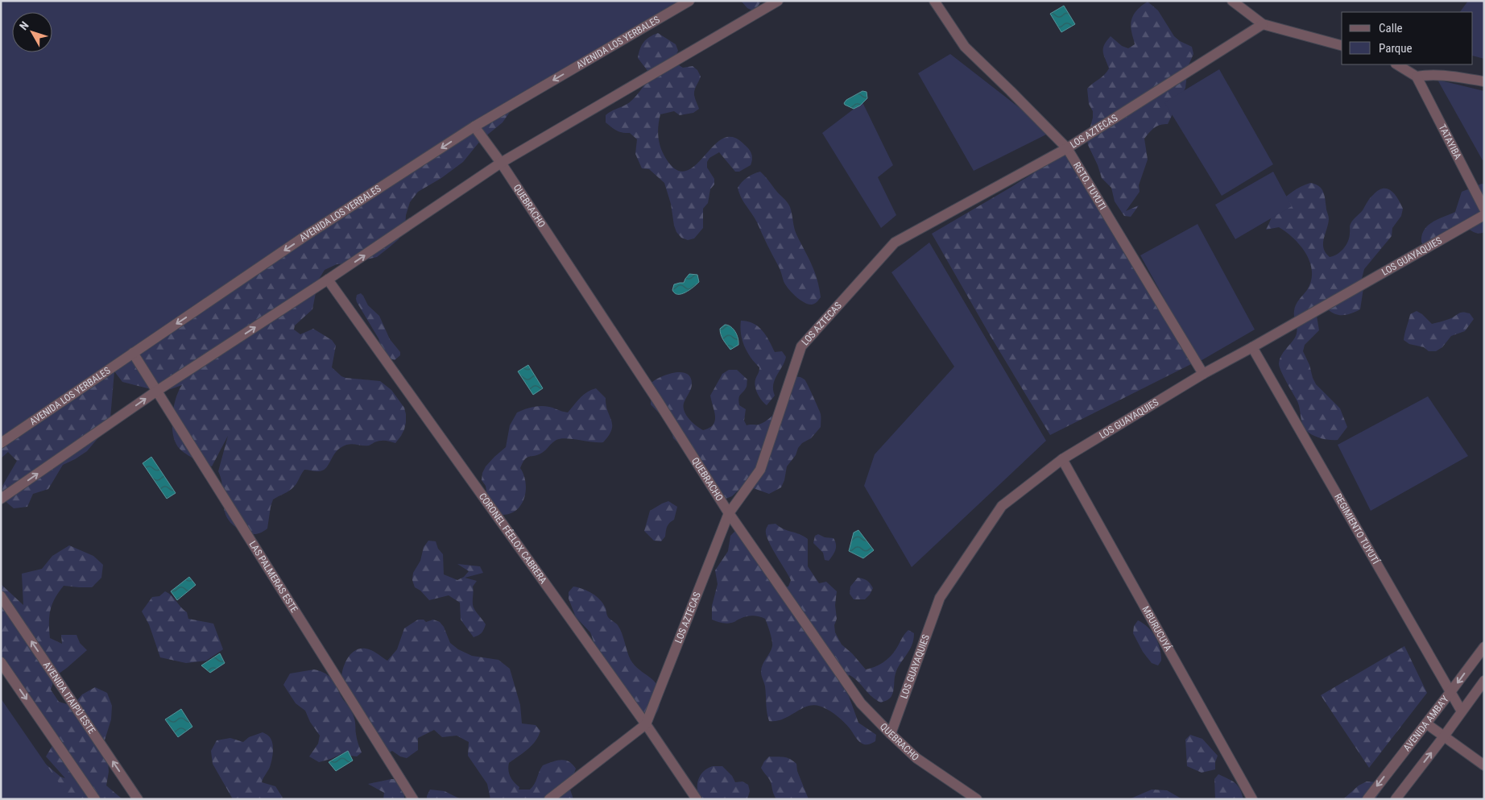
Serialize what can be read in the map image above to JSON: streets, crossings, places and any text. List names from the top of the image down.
{
  "streets": {
    "street": [
      "AVENIDA LOS YERBALES",
      "LOS AZTECAS",
      "TATAYIBA",
      "RGTO. TUYUTI",
      "QUEBRACHO",
      "LOS GUAYAQUIES",
      "REGIMIENTO TUYUTÍ",
      "CORONEL FÉELOX CABRERA",
      "LAS PALMERAS ESTE",
      "MBURUCUYÁ",
      "AVENIDA ITAIPÚ ESTE",
      "AVENIDA AMBA'Y"
    ]
  },
  "crossings": [
    ["AVENIDA LOS YERBALES", "QUEBRACHO"],
    ["AVENIDA LOS YERBALES", "LAS PALMERAS ESTE"],
    ["LOS AZTECAS", "RGTO. TUYUTI"],
    ["LOS AZTECAS", "QUEBRACHO"],
    ["LOS AZTECAS", "CORONEL FÉELOX CABRERA"],
    ["RGTO. TUYUTI", "LOS GUAYAQUIES"],
    ["QUEBRACHO", "LOS GUAYAQUIES"],
    ["LOS GUAYAQUIES", "REGIMIENTO TUYUTÍ"],
    ["LOS GUAYAQUIES", "MBURUCUYÁ"],
    ["REGIMIENTO TUYUTÍ", "AVENIDA AMBA'Y"]
  ],
  "legend": ["Calle", "Parque"],
  "north": "top left"
}
